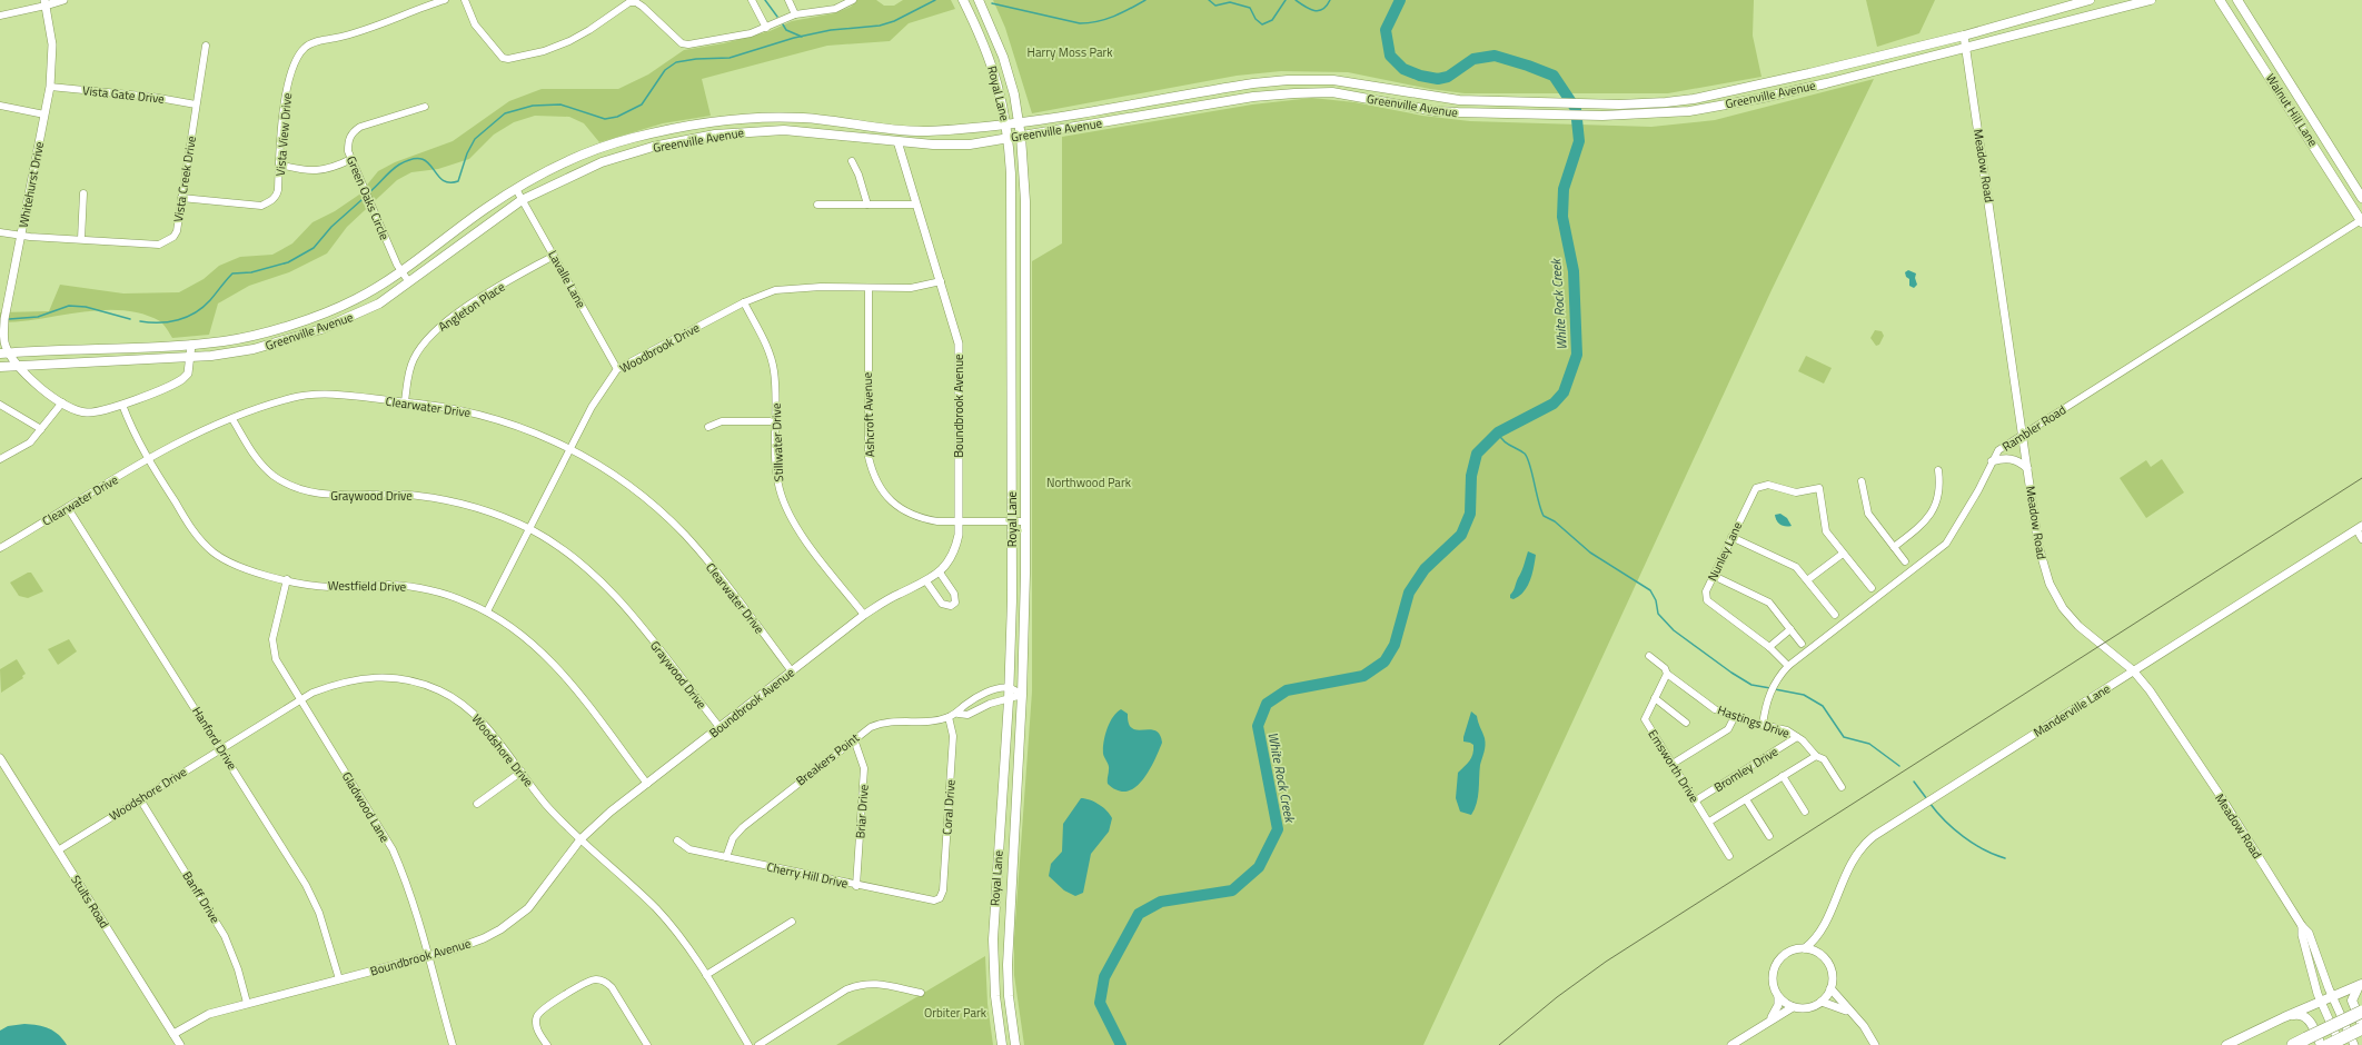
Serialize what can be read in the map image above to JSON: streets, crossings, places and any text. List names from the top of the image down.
{
  "streets": {
    "main road": ["Royal Lane", "Greenville Avenue", "Walnut Hill Lane"],
    "street": [
      "Vista Gate Drive",
      "Vista View Drive",
      "Meadow Road",
      "Vista Creek Drive",
      "Whitehurst Drive",
      "Green Oaks Circle",
      "Lavalle Lane",
      "Angleton Place",
      "Woodbrook Drive",
      "Boundbrook Avenue",
      "Clearwater Drive",
      "Ashcroft Avenue",
      "Rambler Road",
      "Stillwater Drive",
      "Graywood Drive",
      "Nunley Lane",
      "Westfield Drive",
      "Manderville Lane",
      "Hastings Drive",
      "Hanford Drive",
      "Woodshore Drive",
      "Breakers Point",
      "Emsworth Drive",
      "Bromley Drive",
      "Gladwood Lane",
      "Coral Drive",
      "Briar Drive",
      "Cherry Hill Drive",
      "Banff Drive",
      "Stults Road"
    ]
  },
  "crossings": [
    ["Royal Lane", "Greenville Avenue"],
    ["Royal Lane", "Ashcroft Avenue"],
    ["Royal Lane", "Breakers Point"],
    ["Vista Gate Drive", "Vista Creek Drive"],
    ["Vista Gate Drive", "Whitehurst Drive"],
    ["Greenville Avenue", "Meadow Road"],
    ["Greenville Avenue", "Whitehurst Drive"],
    ["Greenville Avenue", "Green Oaks Circle"],
    ["Greenville Avenue", "Lavalle Lane"],
    ["Greenville Avenue", "Boundbrook Avenue"],
    ["Walnut Hill Lane", "Rambler Road"],
    ["Vista View Drive", "Vista Creek Drive"],
    ["Meadow Road", "Rambler Road"],
    ["Meadow Road", "Manderville Lane"],
    ["Vista Creek Drive", "Whitehurst Drive"],
    ["Whitehurst Drive", "Westfield Drive"],
    ["Lavalle Lane", "Angleton Place"],
    ["Lavalle Lane", "Woodbrook Drive"],
    ["Angleton Place", "Clearwater Drive"],
    ["Woodbrook Drive", "Boundbrook Avenue"],
    ["Woodbrook Drive", "Clearwater Drive"],
    ["Woodbrook Drive", "Ashcroft Avenue"],
    ["Woodbrook Drive", "Stillwater Drive"],
    ["Woodbrook Drive", "Graywood Drive"],
    ["Woodbrook Drive", "Westfield Drive"],
    ["Boundbrook Avenue", "Clearwater Drive"],
    ["Boundbrook Avenue", "Ashcroft Avenue"],
    ["Boundbrook Avenue", "Stillwater Drive"],
    ["Boundbrook Avenue", "Graywood Drive"],
    ["Boundbrook Avenue", "Westfield Drive"],
    ["Boundbrook Avenue", "Hanford Drive"],
    ["Boundbrook Avenue", "Woodshore Drive"],
    ["Boundbrook Avenue", "Gladwood Lane"],
    ["Boundbrook Avenue", "Banff Drive"],
    ["Boundbrook Avenue", "Stults Road"],
    ["Clearwater Drive", "Graywood Drive"],
    ["Clearwater Drive", "Westfield Drive"],
    ["Clearwater Drive", "Hanford Drive"],
    ["Rambler Road", "Nunley Lane"],
    ["Rambler Road", "Hastings Drive"],
    ["Westfield Drive", "Gladwood Lane"],
    ["Hastings Drive", "Emsworth Drive"],
    ["Hastings Drive", "Bromley Drive"],
    ["Hanford Drive", "Woodshore Drive"],
    ["Woodshore Drive", "Gladwood Lane"],
    ["Woodshore Drive", "Banff Drive"],
    ["Woodshore Drive", "Stults Road"],
    ["Breakers Point", "Coral Drive"],
    ["Breakers Point", "Briar Drive"],
    ["Breakers Point", "Cherry Hill Drive"],
    ["Emsworth Drive", "Bromley Drive"],
    ["Coral Drive", "Cherry Hill Drive"],
    ["Briar Drive", "Cherry Hill Drive"]
  ],
  "water": ["White Rock Creek"],
  "parks": ["Harry Moss Park", "Northwood Park", "Orbiter Park"]
}
